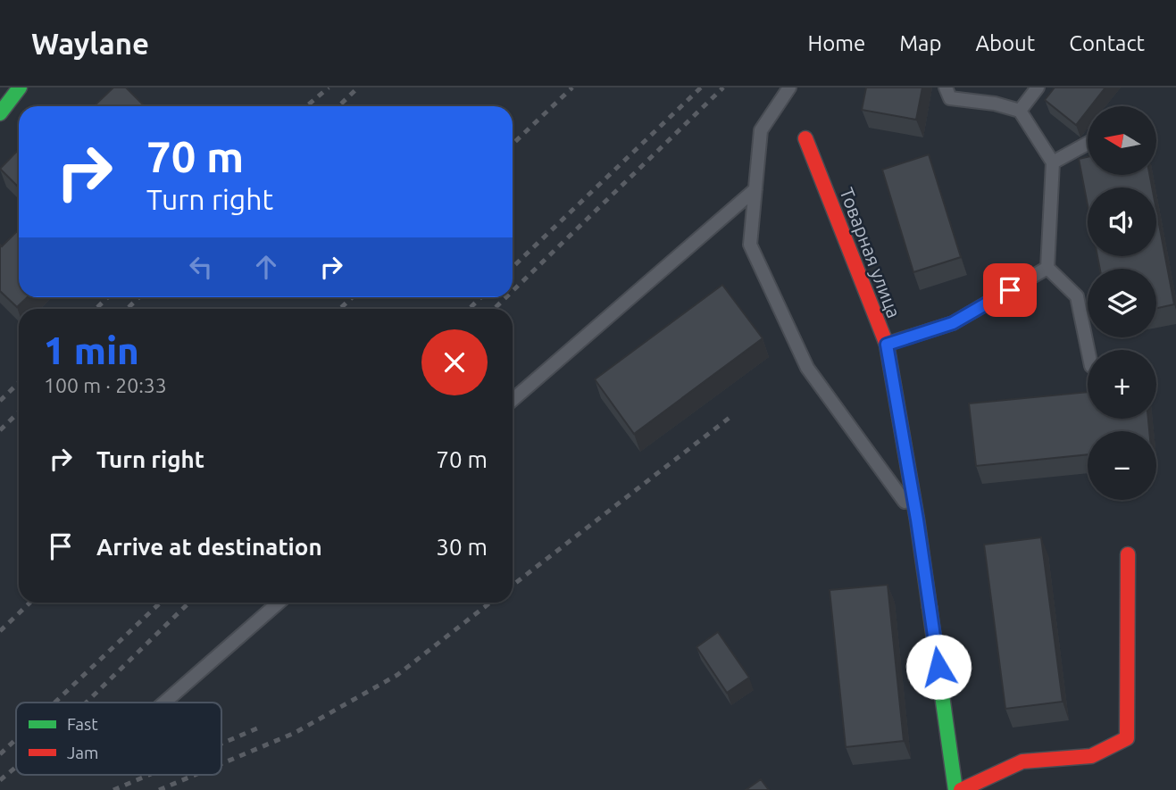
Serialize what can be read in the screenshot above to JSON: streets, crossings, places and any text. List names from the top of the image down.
{
  "streets": {
    "street": ["Товарная улица"]
  },
  "legend": ["Fast", "Jam"],
  "north": "left",
  "page": {
    "header": "Waylane",
    "nav": [
      "Home",
      "Map",
      "About",
      "Contact"
    ],
    "map_buttons": ["+", "−"],
    "turn": ["70 m", "Turn right"],
    "heading": ["1 min", "100 m · 20:33"],
    "list": [
      {
        "name": "Turn right",
        "value": "70 m"
      },
      {
        "name": "Arrive at destination",
        "value": "30 m"
      }
    ]
  }
}
